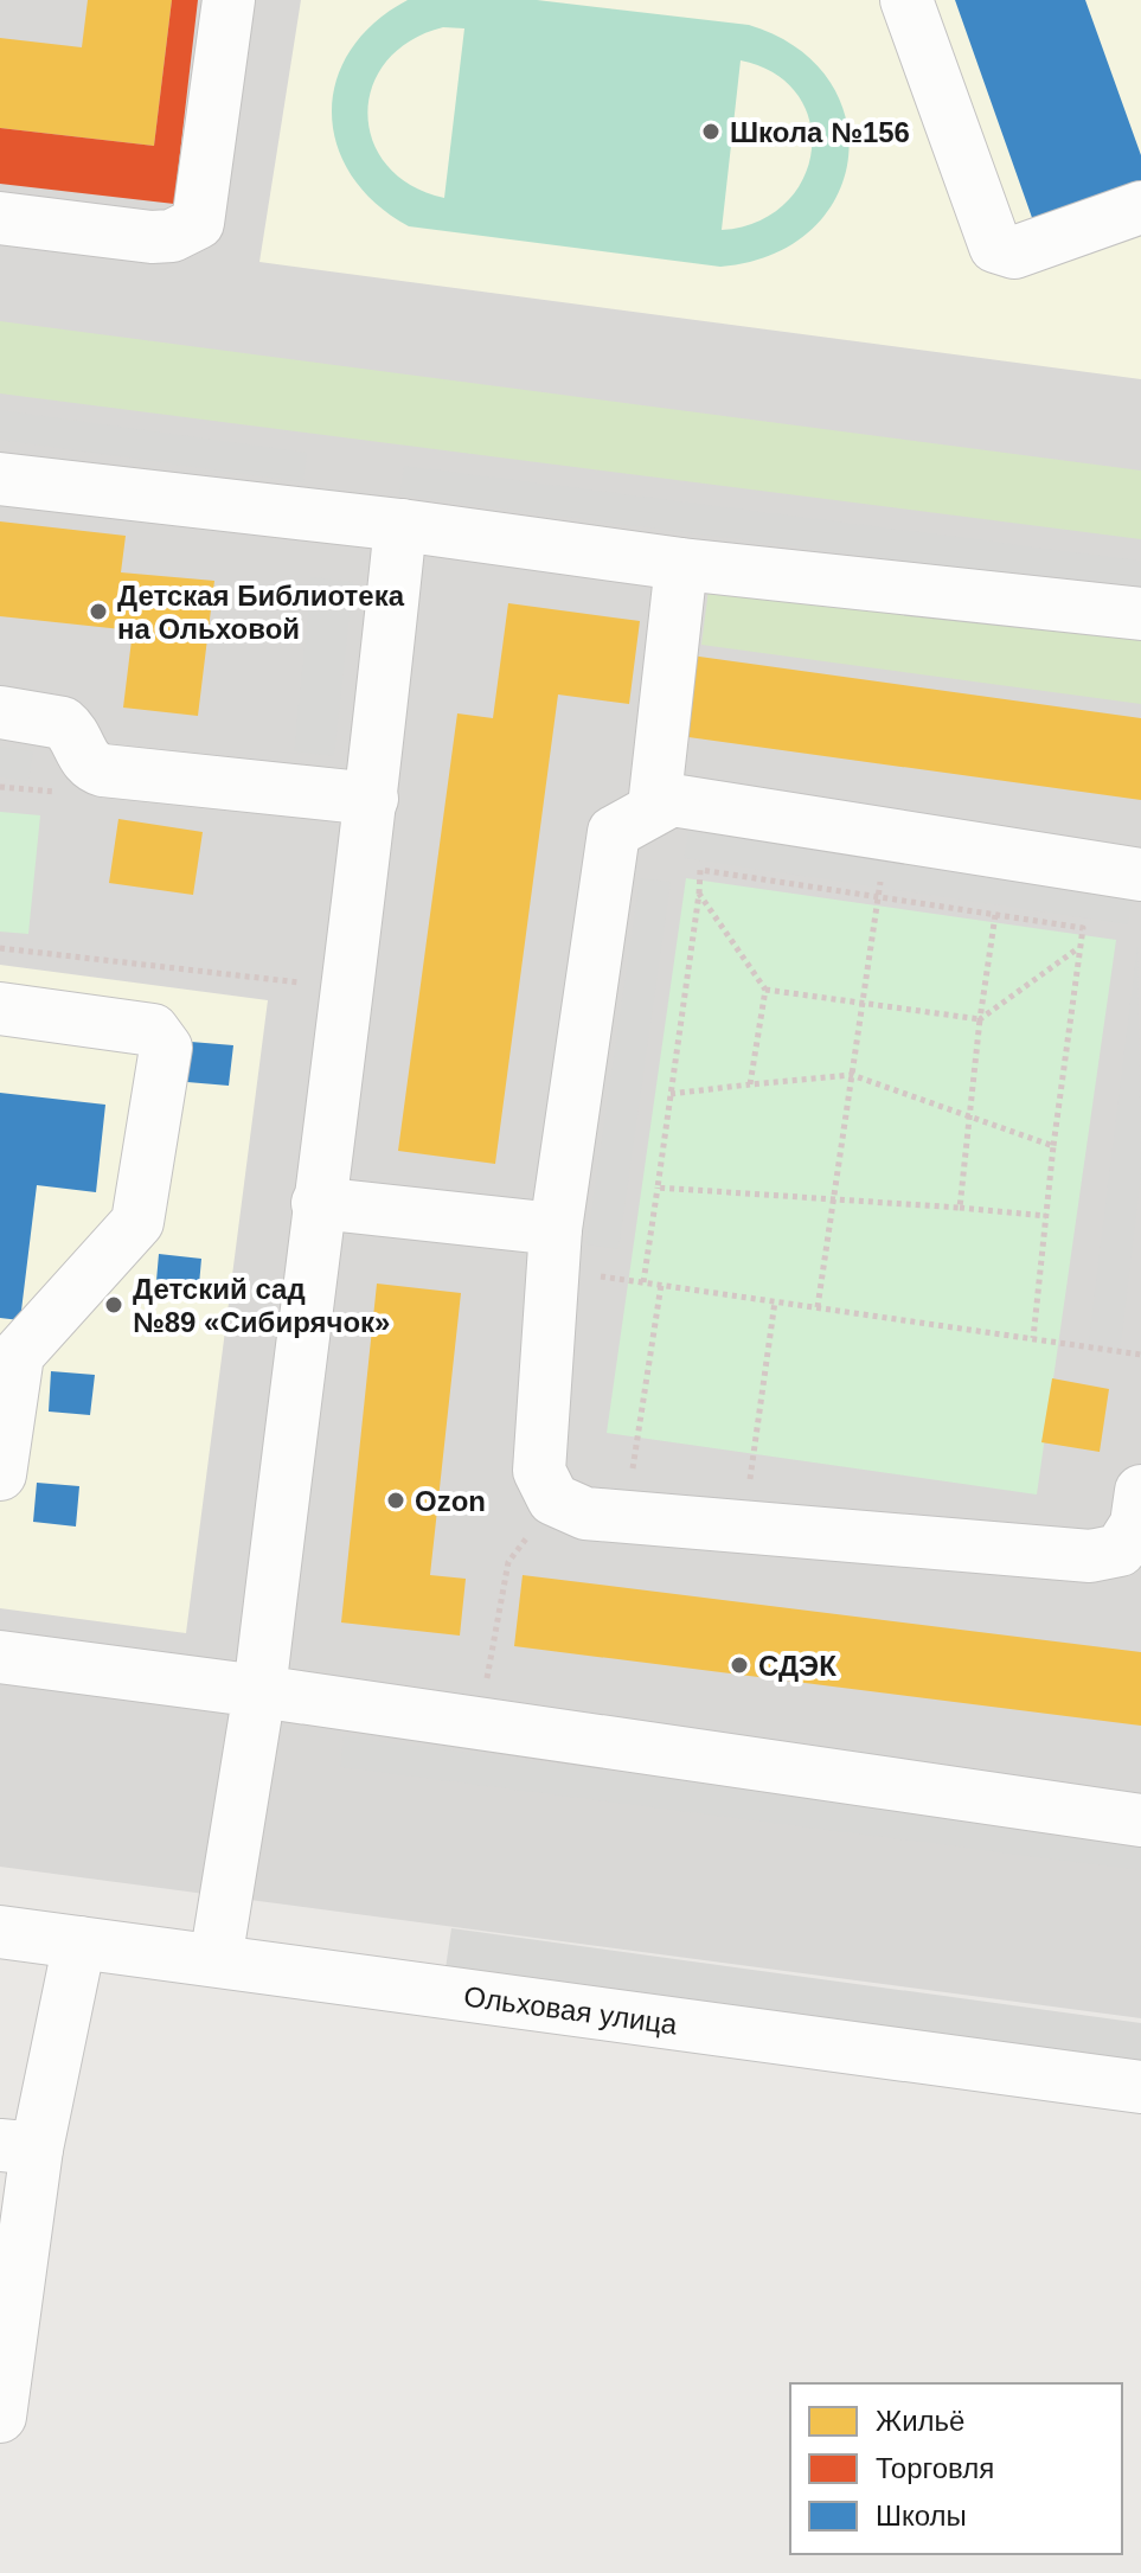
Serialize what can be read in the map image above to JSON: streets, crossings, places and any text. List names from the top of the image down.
{
  "streets": {
    "street": ["Ольховая улица"]
  },
  "places": [
    "Школа №156",
    "Детская Библиотека на Ольховой",
    "Детский сад №89 «Сибирячок»",
    "Ozon",
    "СДЭК"
  ],
  "legend": ["Жильё", "Торговля", "Школы"]
}
